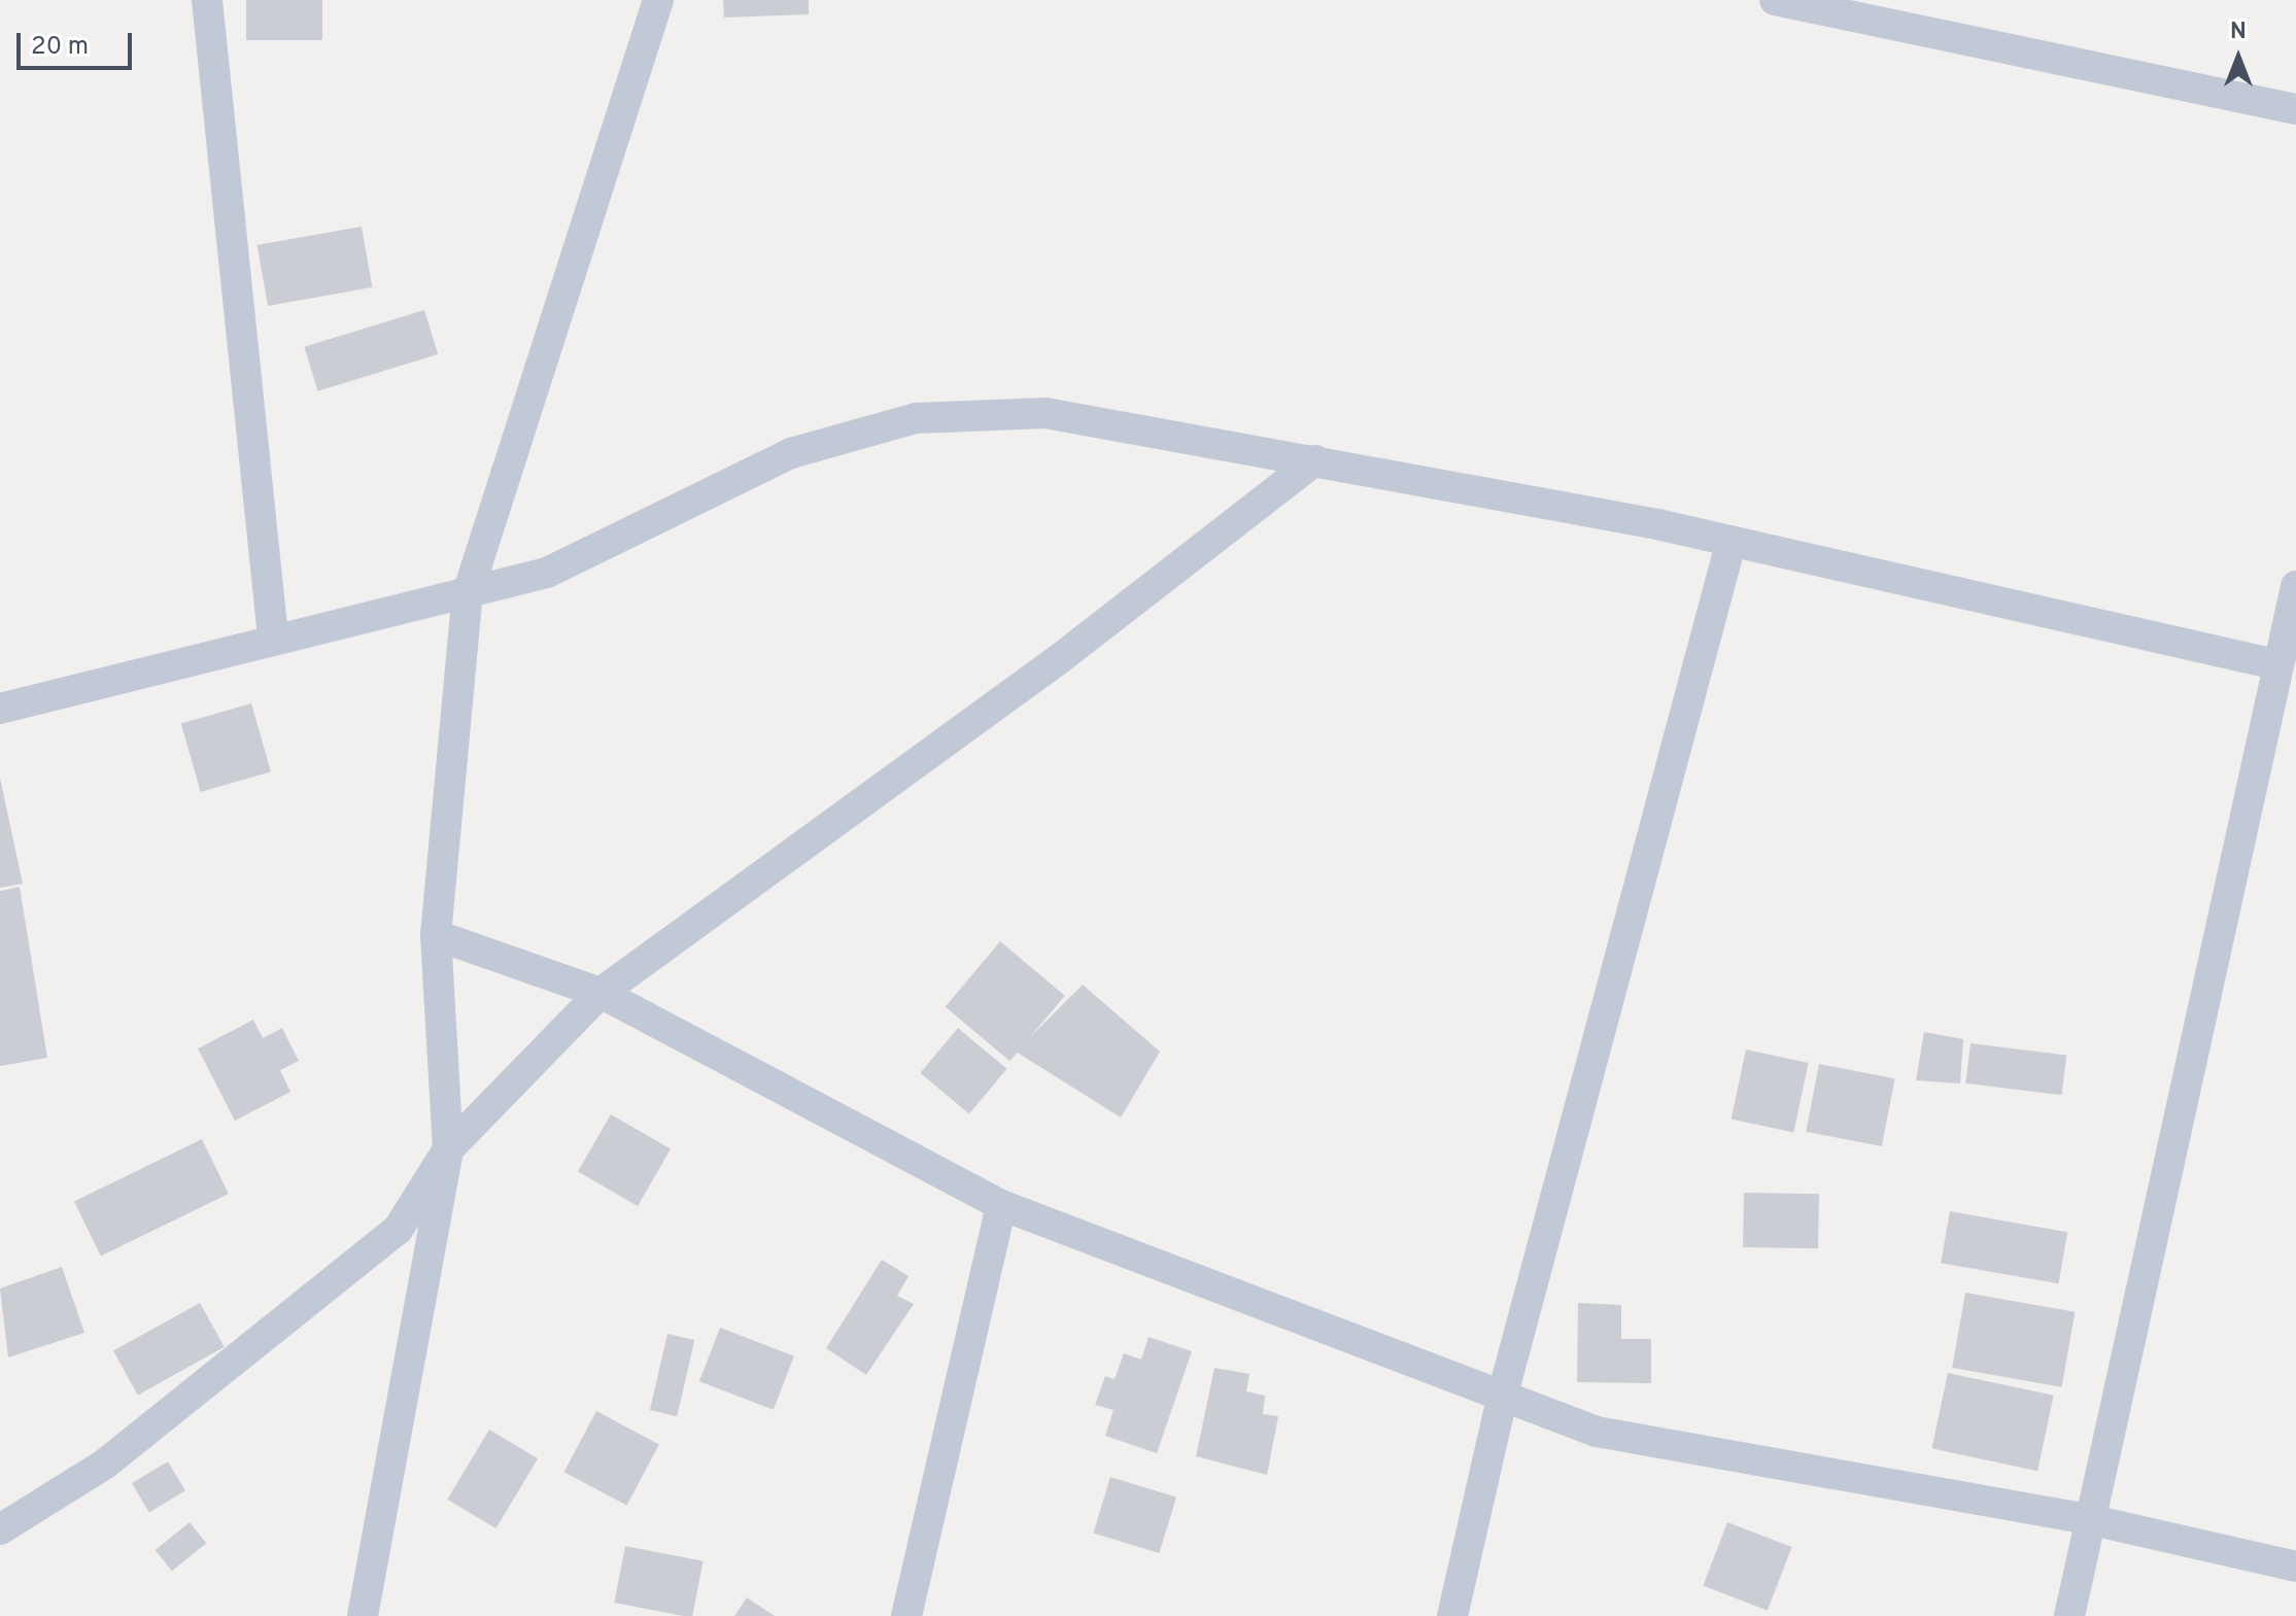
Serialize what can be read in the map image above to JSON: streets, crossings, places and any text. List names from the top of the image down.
{
  "scale_bar": "20 m",
  "north": "top"
}
